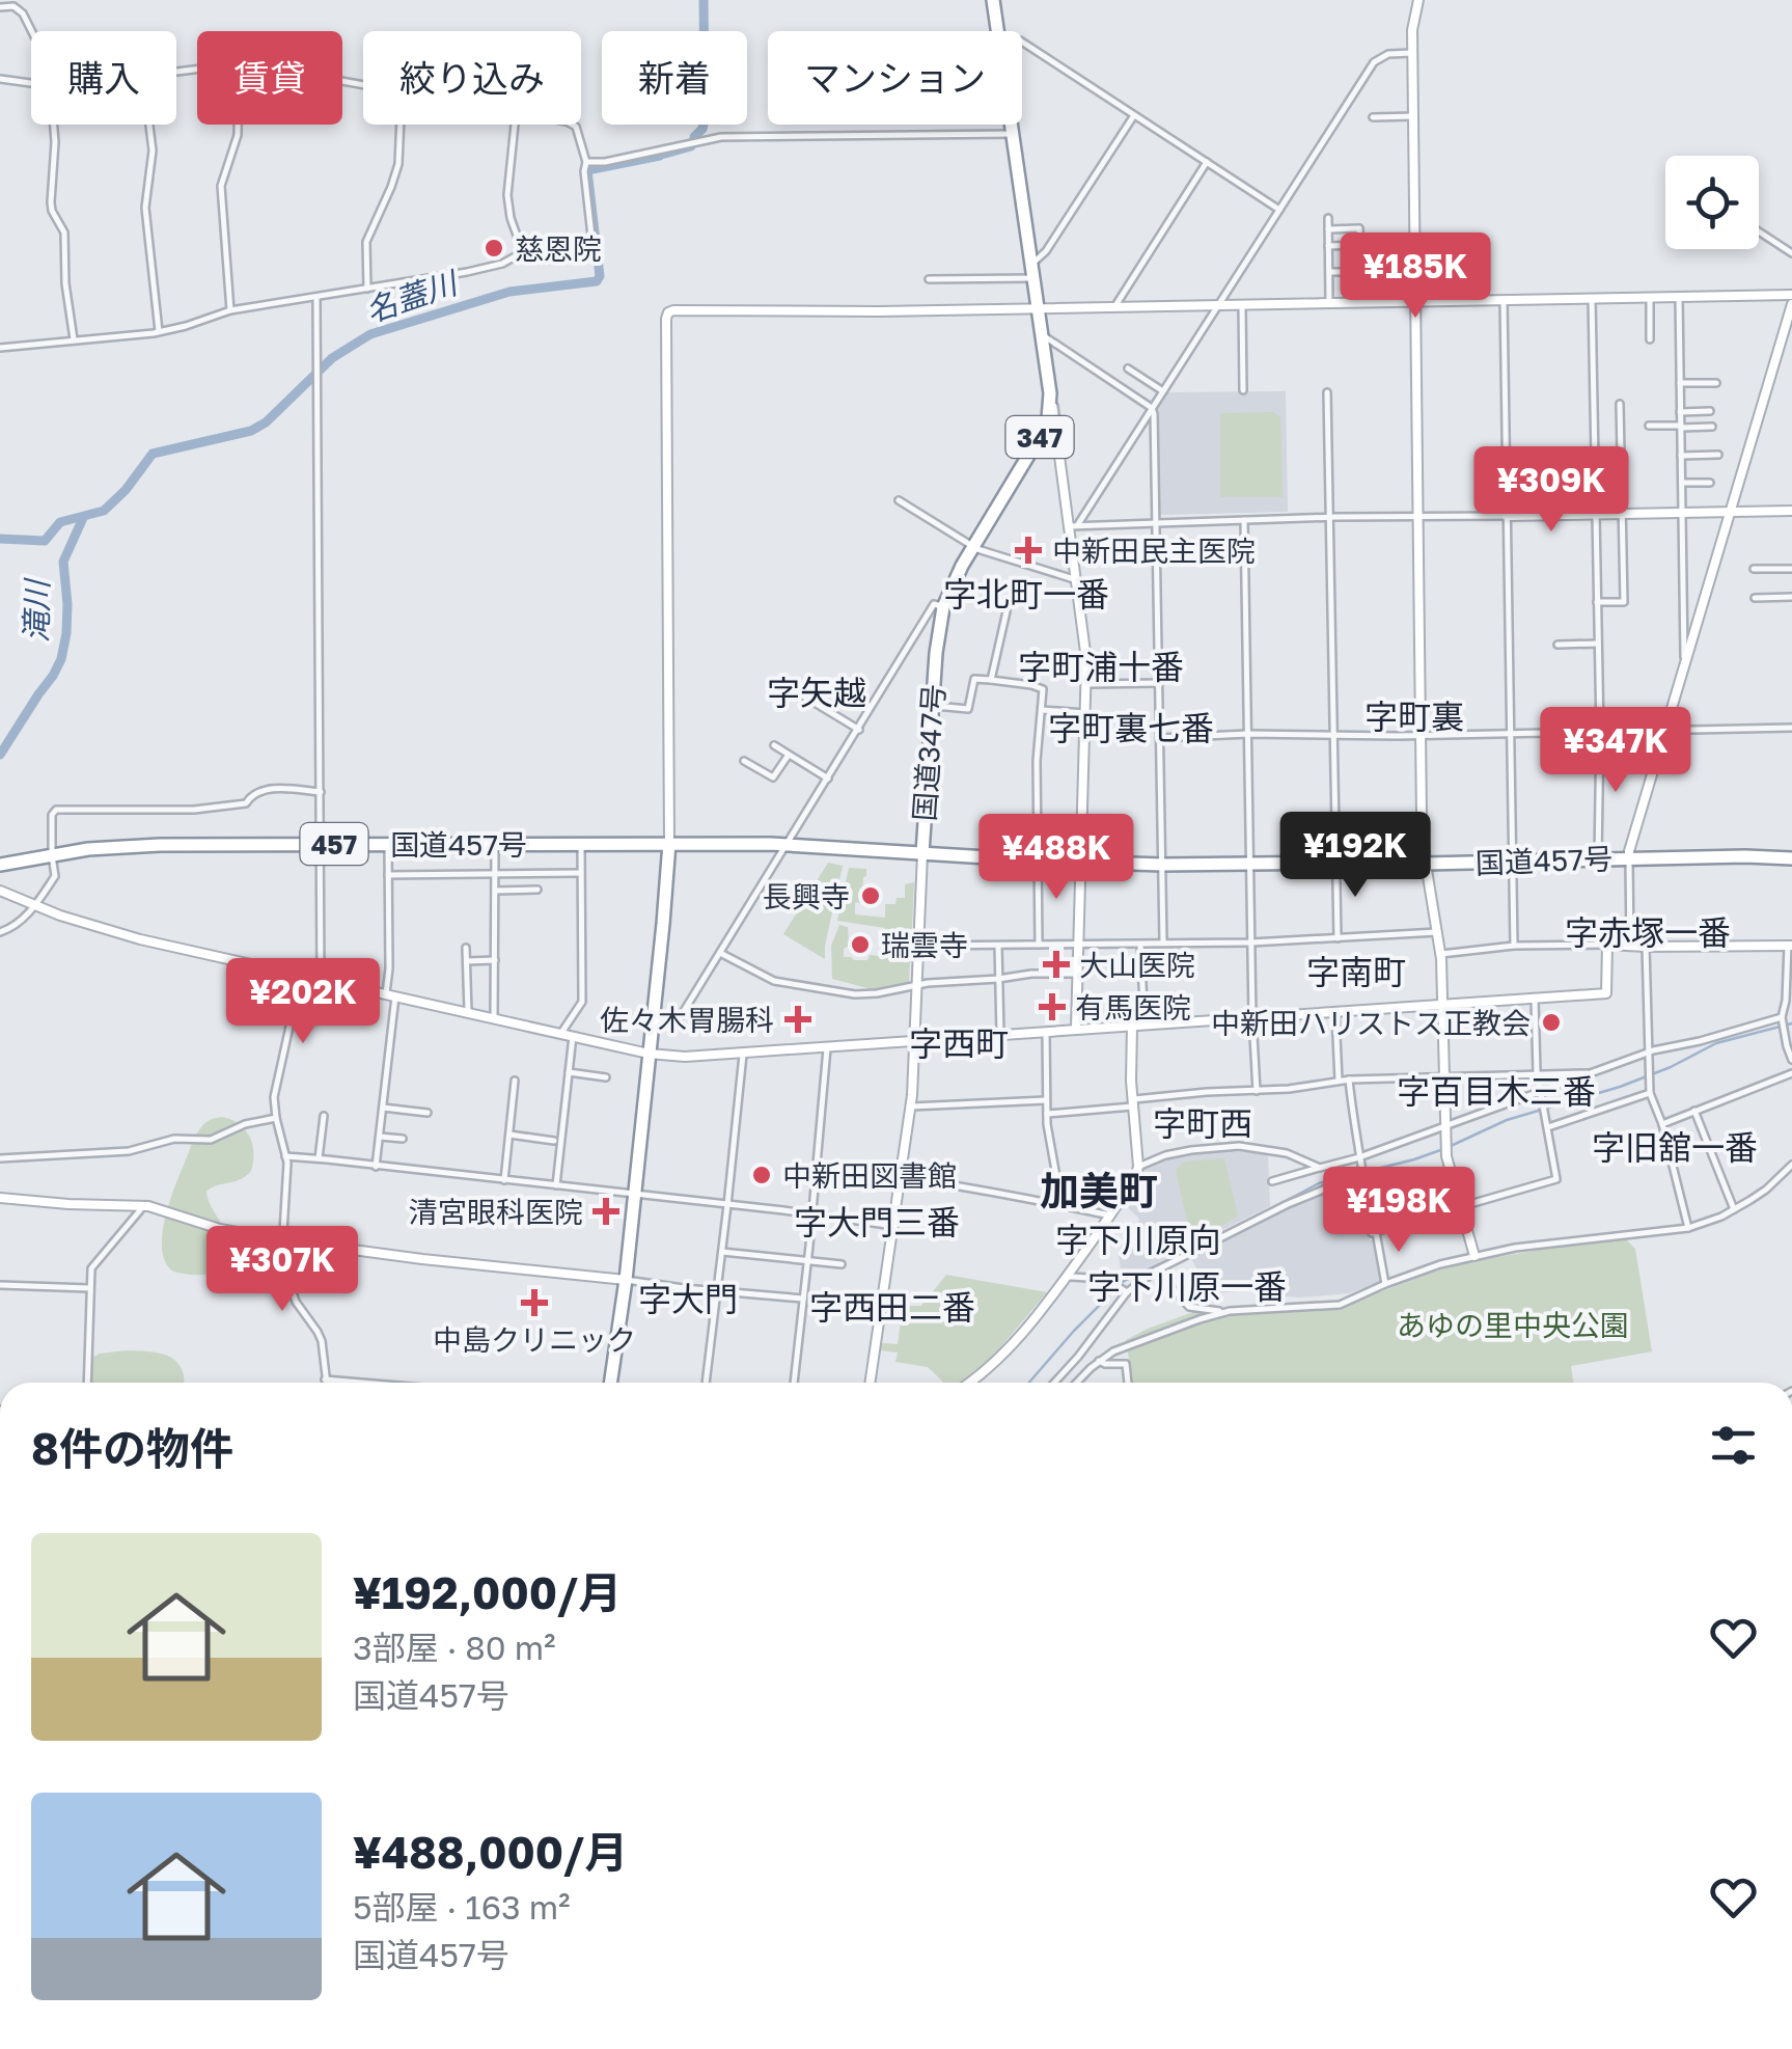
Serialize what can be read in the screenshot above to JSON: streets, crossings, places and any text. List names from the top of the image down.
{
  "streets": {
    "highway": [
      "347",
      "国道347号",
      "457",
      "国道457号"
    ]
  },
  "crossings": [
    ["国道347号", "国道457号"]
  ],
  "districts": [
    "字北町一番",
    "字町浦十番",
    "字矢越",
    "字町裏",
    "字町裏七番",
    "字赤塚一番",
    "字南町",
    "字西町",
    "字百目木三番",
    "字町西",
    "字旧舘一番",
    "加美町",
    "字大門三番",
    "字下川原向",
    "字下川原一番",
    "字大門",
    "字西田二番"
  ],
  "water": ["名蓋川", "滝川"],
  "parks": ["あゆの里中央公園"],
  "places": {
    "other": [
      "慈恩院",
      "長興寺",
      "瑞雲寺",
      "中新田ハリストス正教会",
      "中新田図書館"
    ],
    "health": [
      "中新田民主医院",
      "大山医院",
      "有馬医院",
      "佐々木胃腸科",
      "清宮眼科医院",
      "中島クリニック"
    ]
  },
  "page": {
    "chip": [
      "購入",
      "賃貸",
      "絞り込み",
      "新着",
      "マンション"
    ],
    "price": [
      "¥185K",
      "¥309K",
      "¥347K",
      "¥192K",
      "¥488K",
      "¥202K",
      "¥198K",
      "¥307K"
    ],
    "heading": "8件の物件",
    "list": [
      {
        "name": "¥192,000/月",
        "note": "3部屋 · 80 m² · 国道457号"
      },
      {
        "name": "¥488,000/月",
        "note": "5部屋 · 163 m² · 国道457号"
      }
    ]
  }
}
